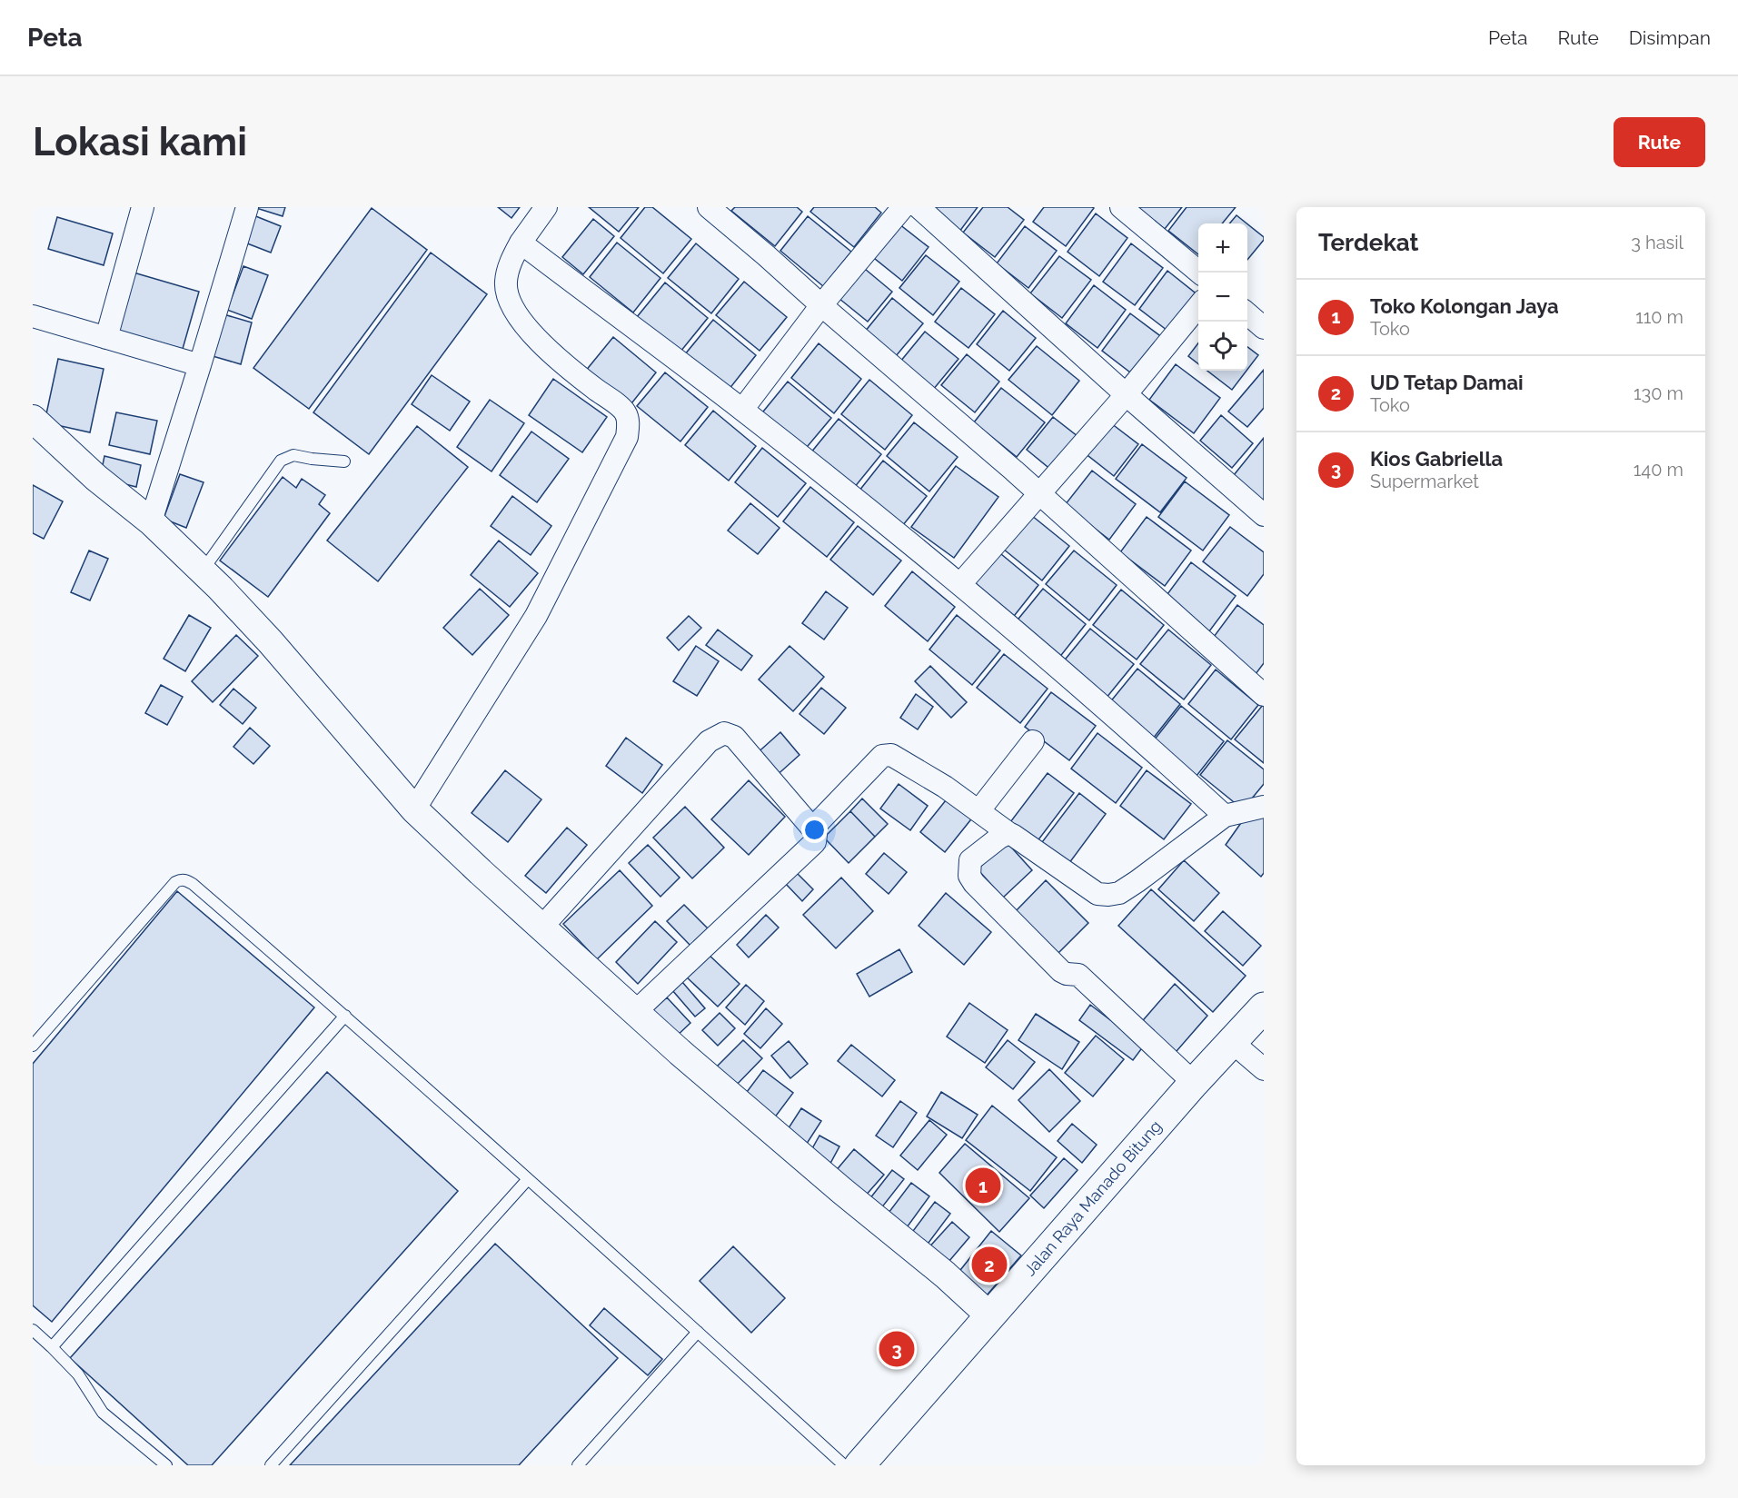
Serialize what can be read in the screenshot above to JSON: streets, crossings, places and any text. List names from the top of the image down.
{
  "streets": {
    "highway": ["Jalan Raya Manado Bitung"]
  },
  "page": {
    "header": "Peta",
    "nav": ["Peta", "Rute", "Disimpan"],
    "buttons": "Rute",
    "title": "Lokasi kami",
    "heading": ["Terdekat", "3 hasil"],
    "map_buttons": ["+", "−"],
    "list": [
      {
        "mark": "1",
        "name": "Toko Kolongan Jaya",
        "note": "Toko",
        "value": "110 m"
      },
      {
        "mark": "2",
        "name": "UD Tetap Damai",
        "note": "Toko",
        "value": "130 m"
      },
      {
        "mark": "3",
        "name": "Kios Gabriella",
        "note": "Supermarket",
        "value": "140 m"
      }
    ],
    "pins": ["1", "2", "3"]
  }
}
